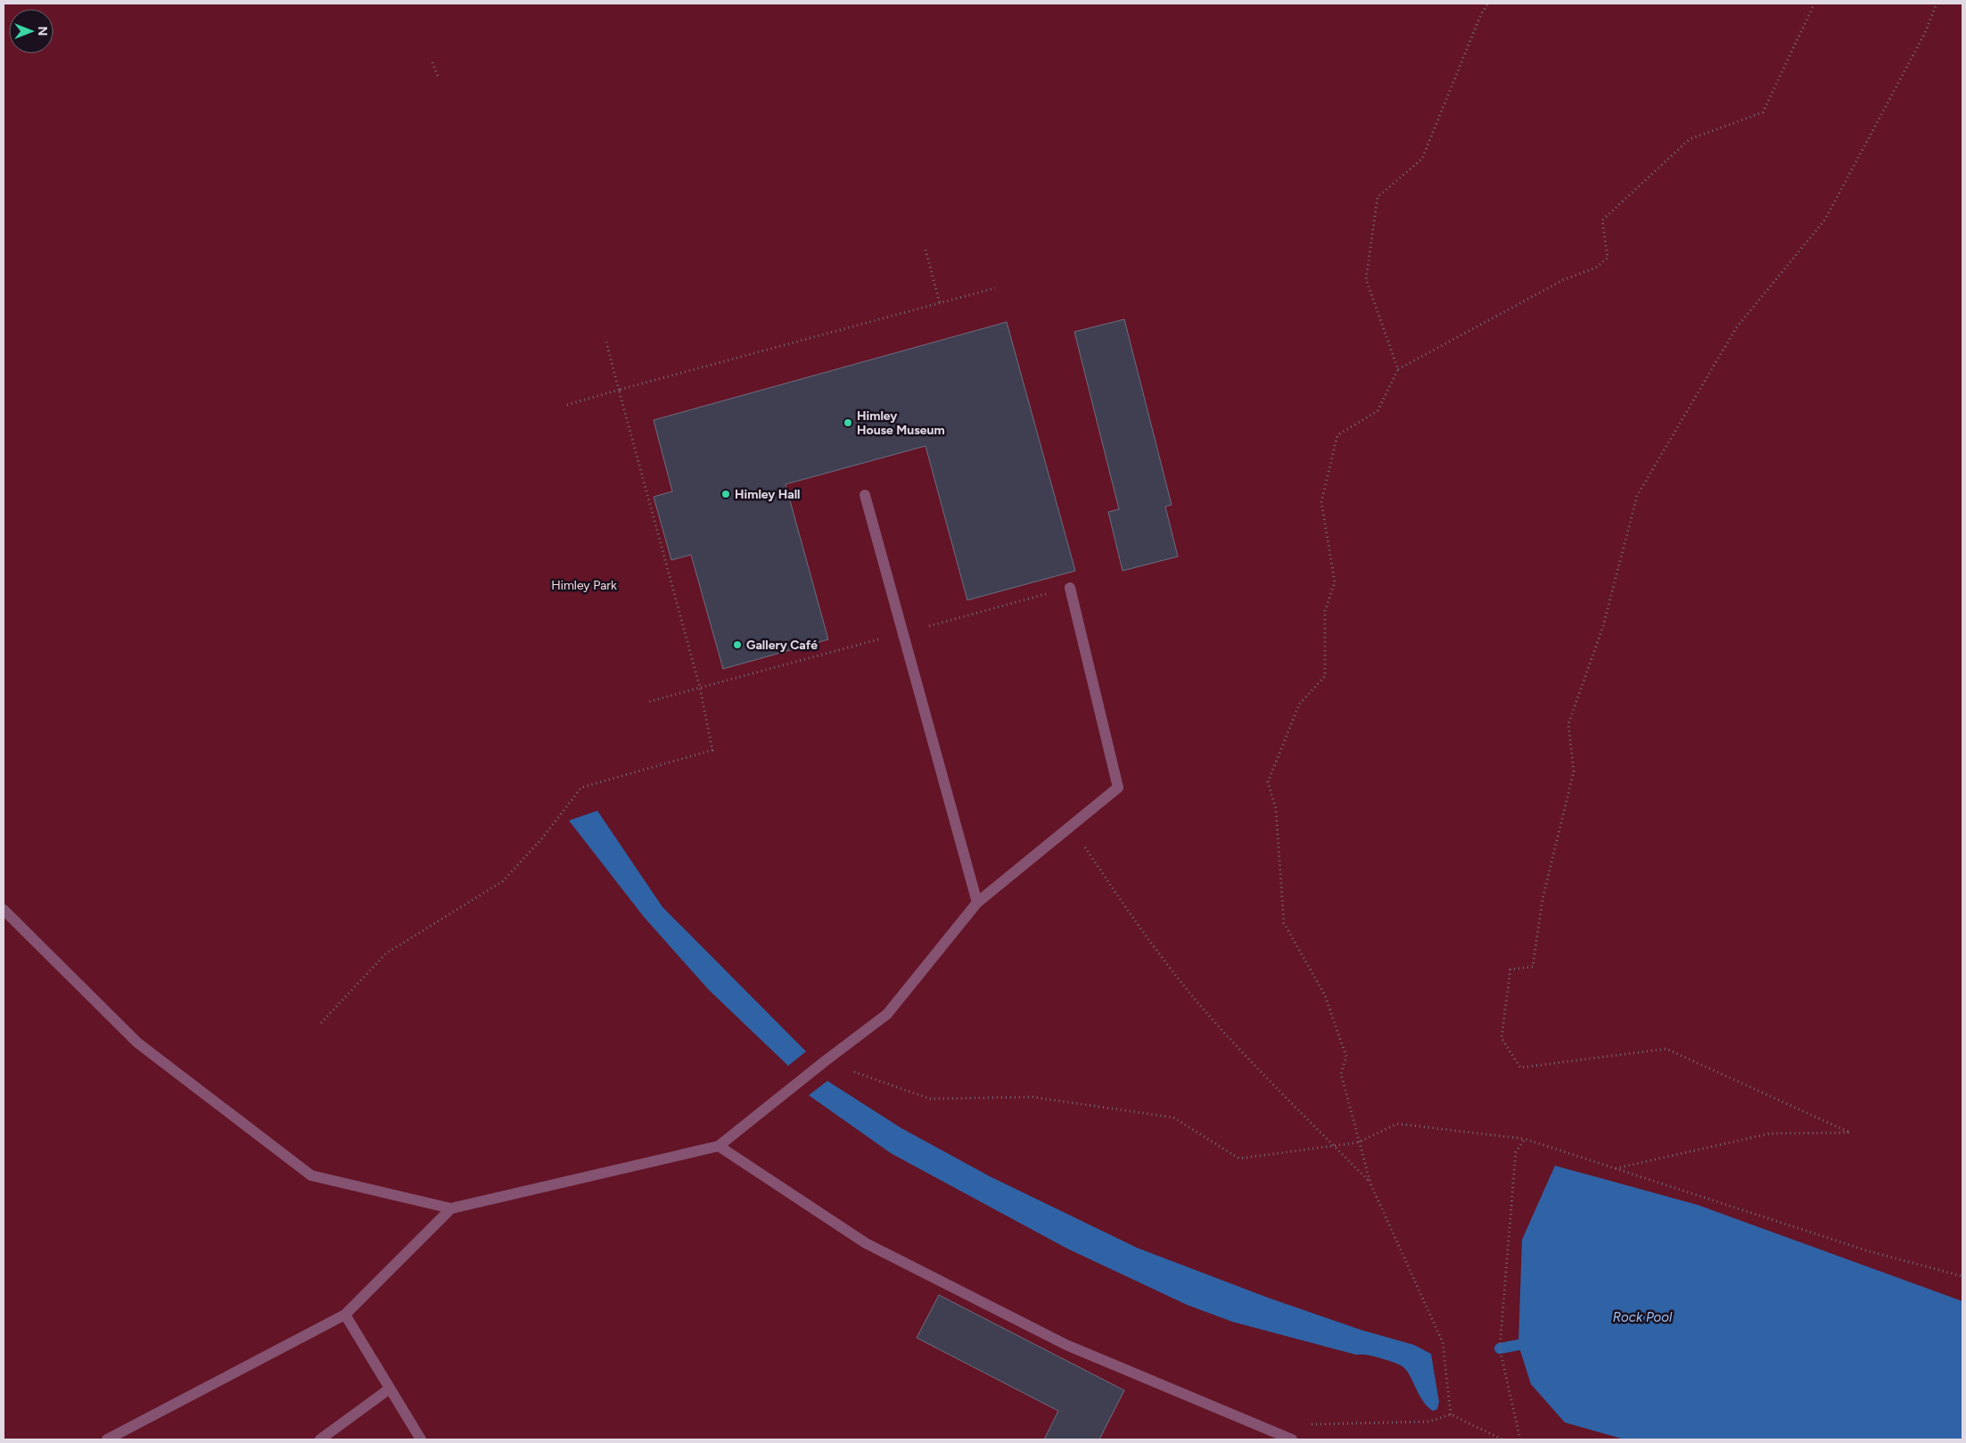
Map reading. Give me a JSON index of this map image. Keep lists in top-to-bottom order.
{
  "water": ["Rock Pool"],
  "parks": ["Himley Park"],
  "places": ["Himley House Museum", "Himley Hall", "Gallery Café"],
  "north": "right"
}
